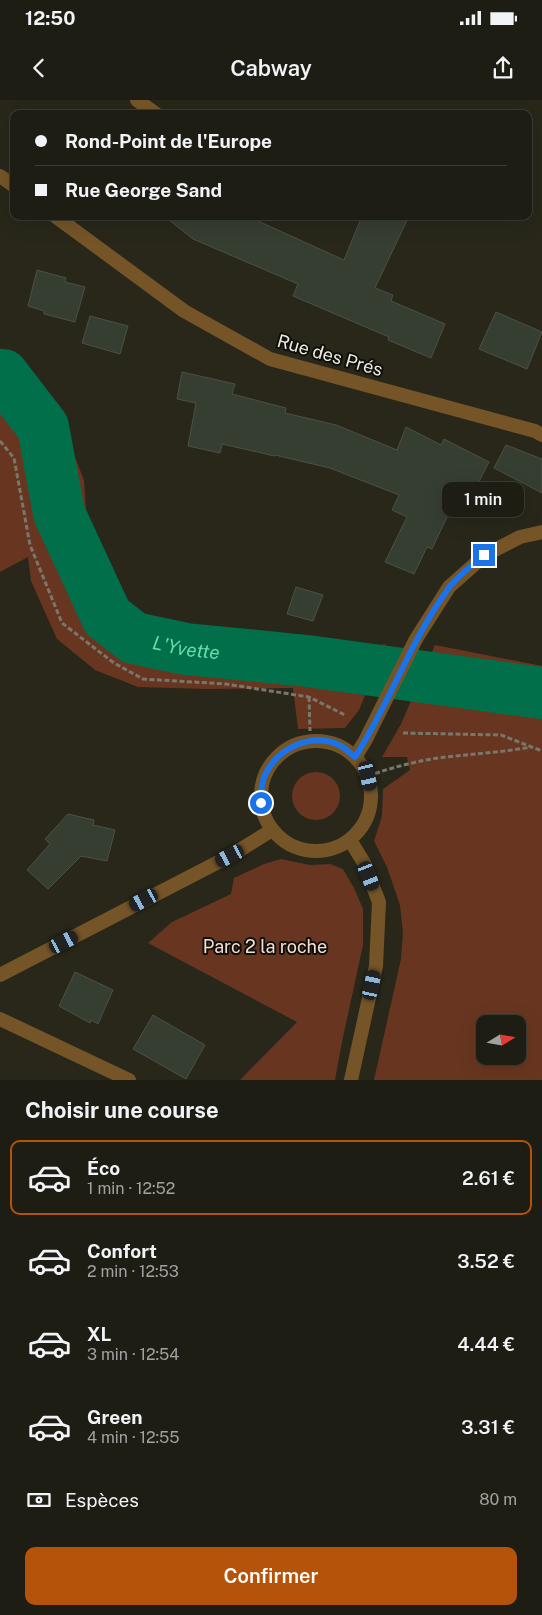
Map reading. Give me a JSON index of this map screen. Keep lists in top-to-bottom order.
{
  "streets": {
    "street": ["Rue des Prés"]
  },
  "water": ["L'Yvette"],
  "parks": ["Parc 2 la roche"],
  "north": "right",
  "page": {
    "status": "12:50",
    "header": "Cabway",
    "banner": ["Rond-Point de l'Europe", "Rue George Sand"],
    "bubble": "1 min",
    "heading": "Choisir une course",
    "list": [
      {
        "name": "Éco",
        "note": "1 min · 12:52",
        "value": "2.61 €"
      },
      {
        "name": "Confort",
        "note": "2 min · 12:53",
        "value": "3.52 €"
      },
      {
        "name": "XL",
        "note": "3 min · 12:54",
        "value": "4.44 €"
      },
      {
        "name": "Green",
        "note": "4 min · 12:55",
        "value": "3.31 €"
      }
    ],
    "pay": ["Espèces", "80 m"],
    "buttons": "Confirmer"
  }
}
